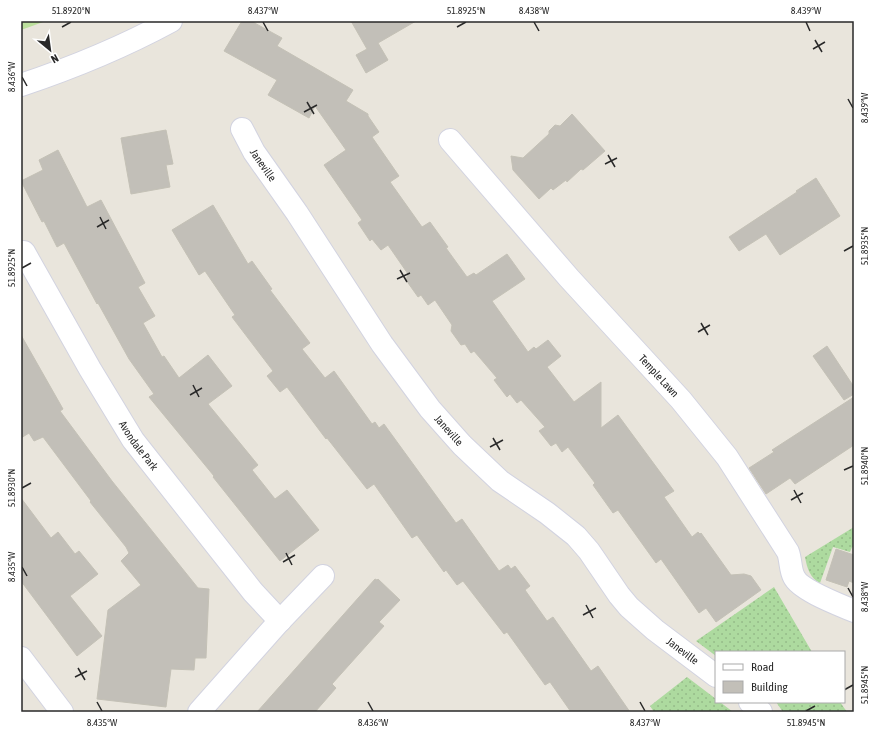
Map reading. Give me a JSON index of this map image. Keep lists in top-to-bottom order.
{
  "streets": {
    "street": ["Janeville", "Temple Lawn", "Avondale Park"]
  },
  "legend": ["Road", "Building"],
  "north": "bottom right",
  "coordinates": [
    "51.8920°N",
    "8.437°W",
    "51.8925°N",
    "8.438°W",
    "8.439°W",
    "8.436°W",
    "51.8935°N",
    "51.8940°N",
    "51.8930°N",
    "8.435°W",
    "51.8945°N"
  ]
}
